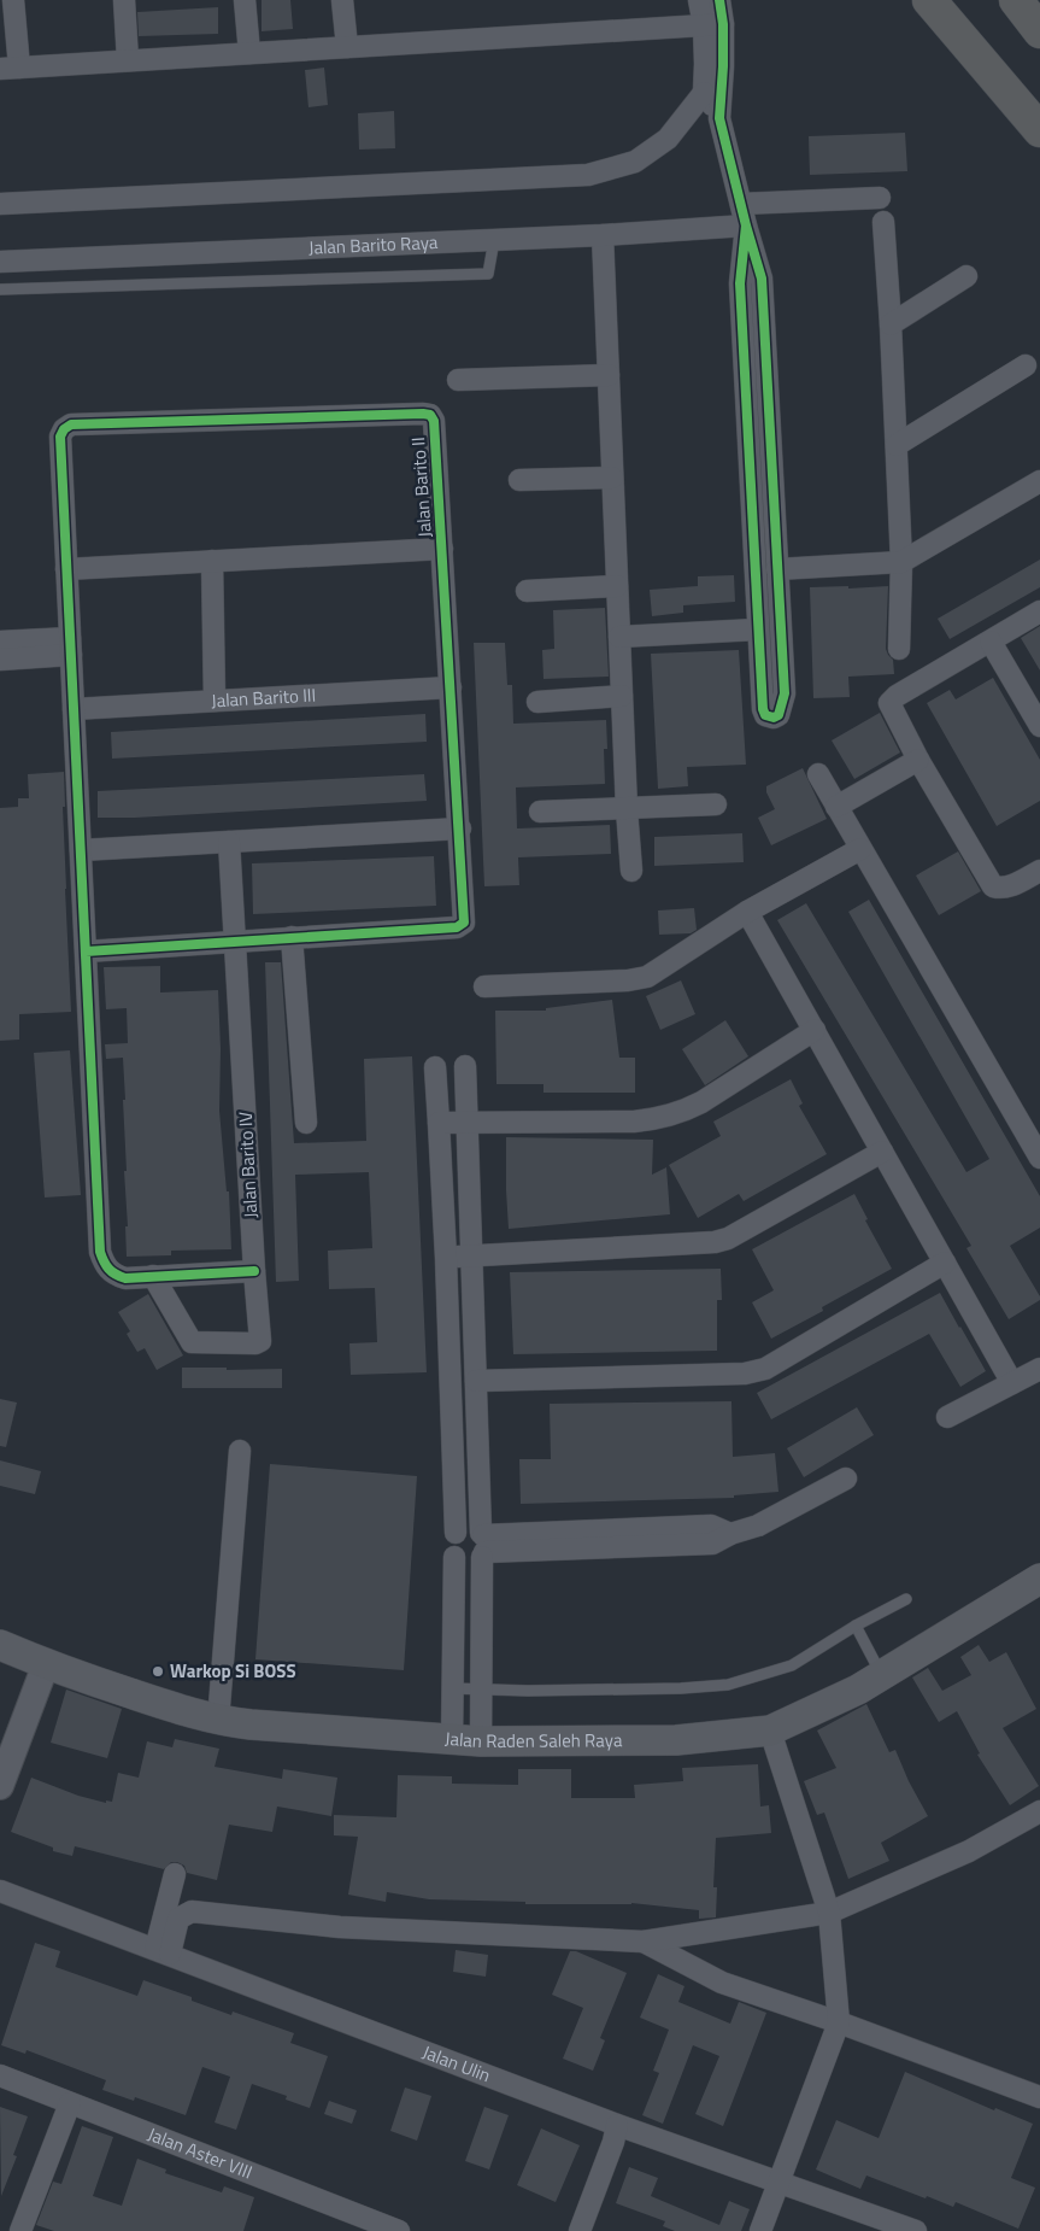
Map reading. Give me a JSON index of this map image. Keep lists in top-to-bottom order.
{
  "streets": {
    "main road": ["Jalan Raden Saleh Raya"],
    "street": [
      "Jalan Barito Raya",
      "Jalan Barito II",
      "Jalan Barito III",
      "Jalan Barito IV",
      "Jalan Ulin",
      "Jalan Aster VIII"
    ]
  },
  "crossings": [
    ["Jalan Barito II", "Jalan Barito III"]
  ],
  "places": ["Warkop Si BOSS"]
}
